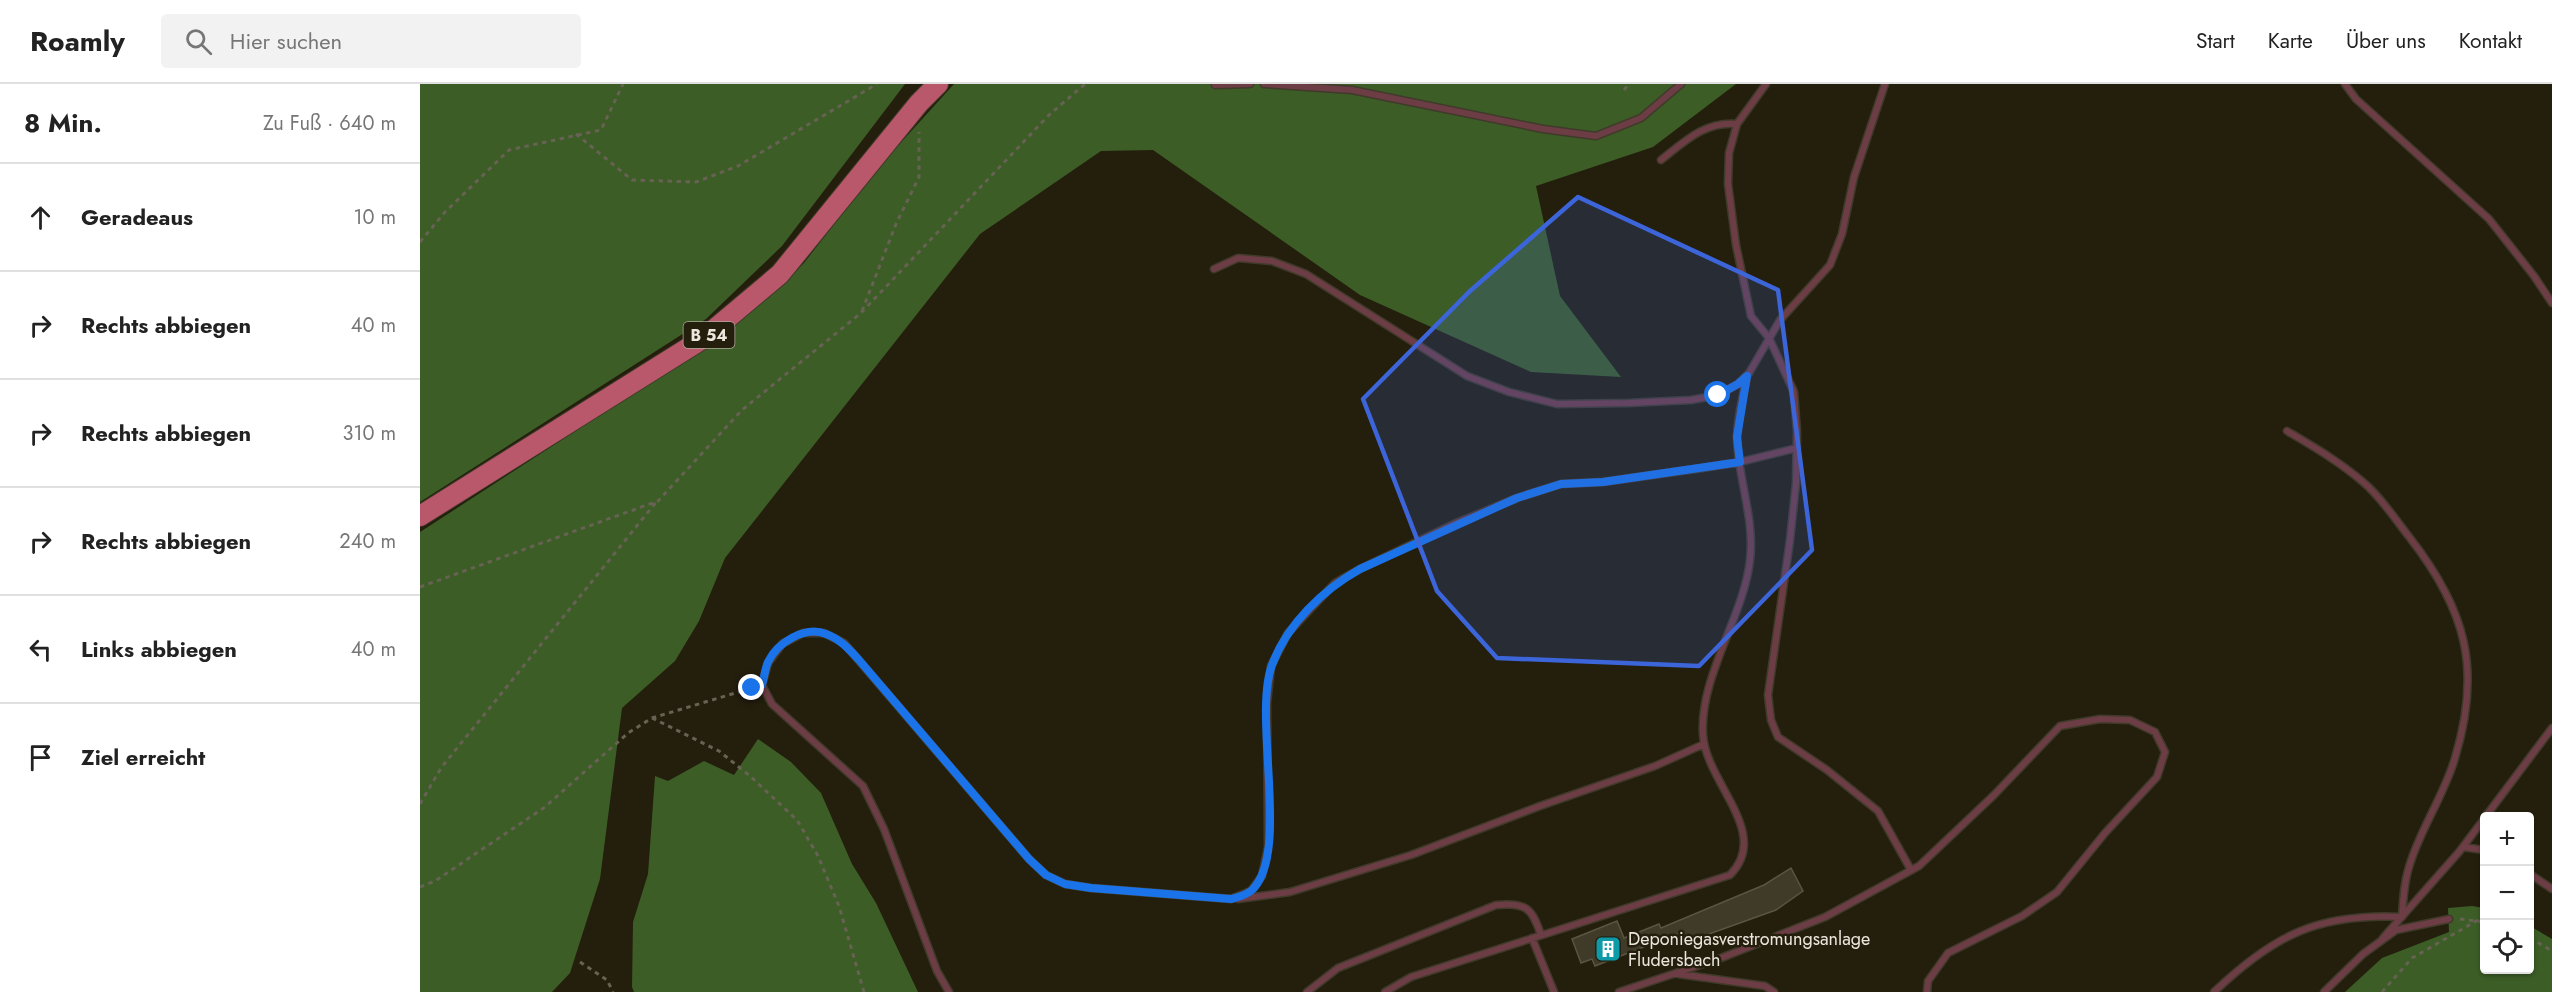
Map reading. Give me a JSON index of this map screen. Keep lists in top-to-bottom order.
{
  "streets": {
    "main road": ["B 54"]
  },
  "places": {
    "building": ["Deponiegasverstromungsanlage Fludersbach"]
  },
  "page": {
    "header": "Roamly",
    "search": "Hier suchen",
    "nav": [
      "Start",
      "Karte",
      "Über uns",
      "Kontakt"
    ],
    "heading": ["8 Min.", "Zu Fuß · 640 m"],
    "list": [
      ["Geradeaus", "10 m"],
      ["Rechts abbiegen", "40 m"],
      ["Rechts abbiegen", "310 m"],
      ["Rechts abbiegen", "240 m"],
      ["Links abbiegen", "40 m"],
      "Ziel erreicht"
    ],
    "map_buttons": ["+", "−"]
  }
}
